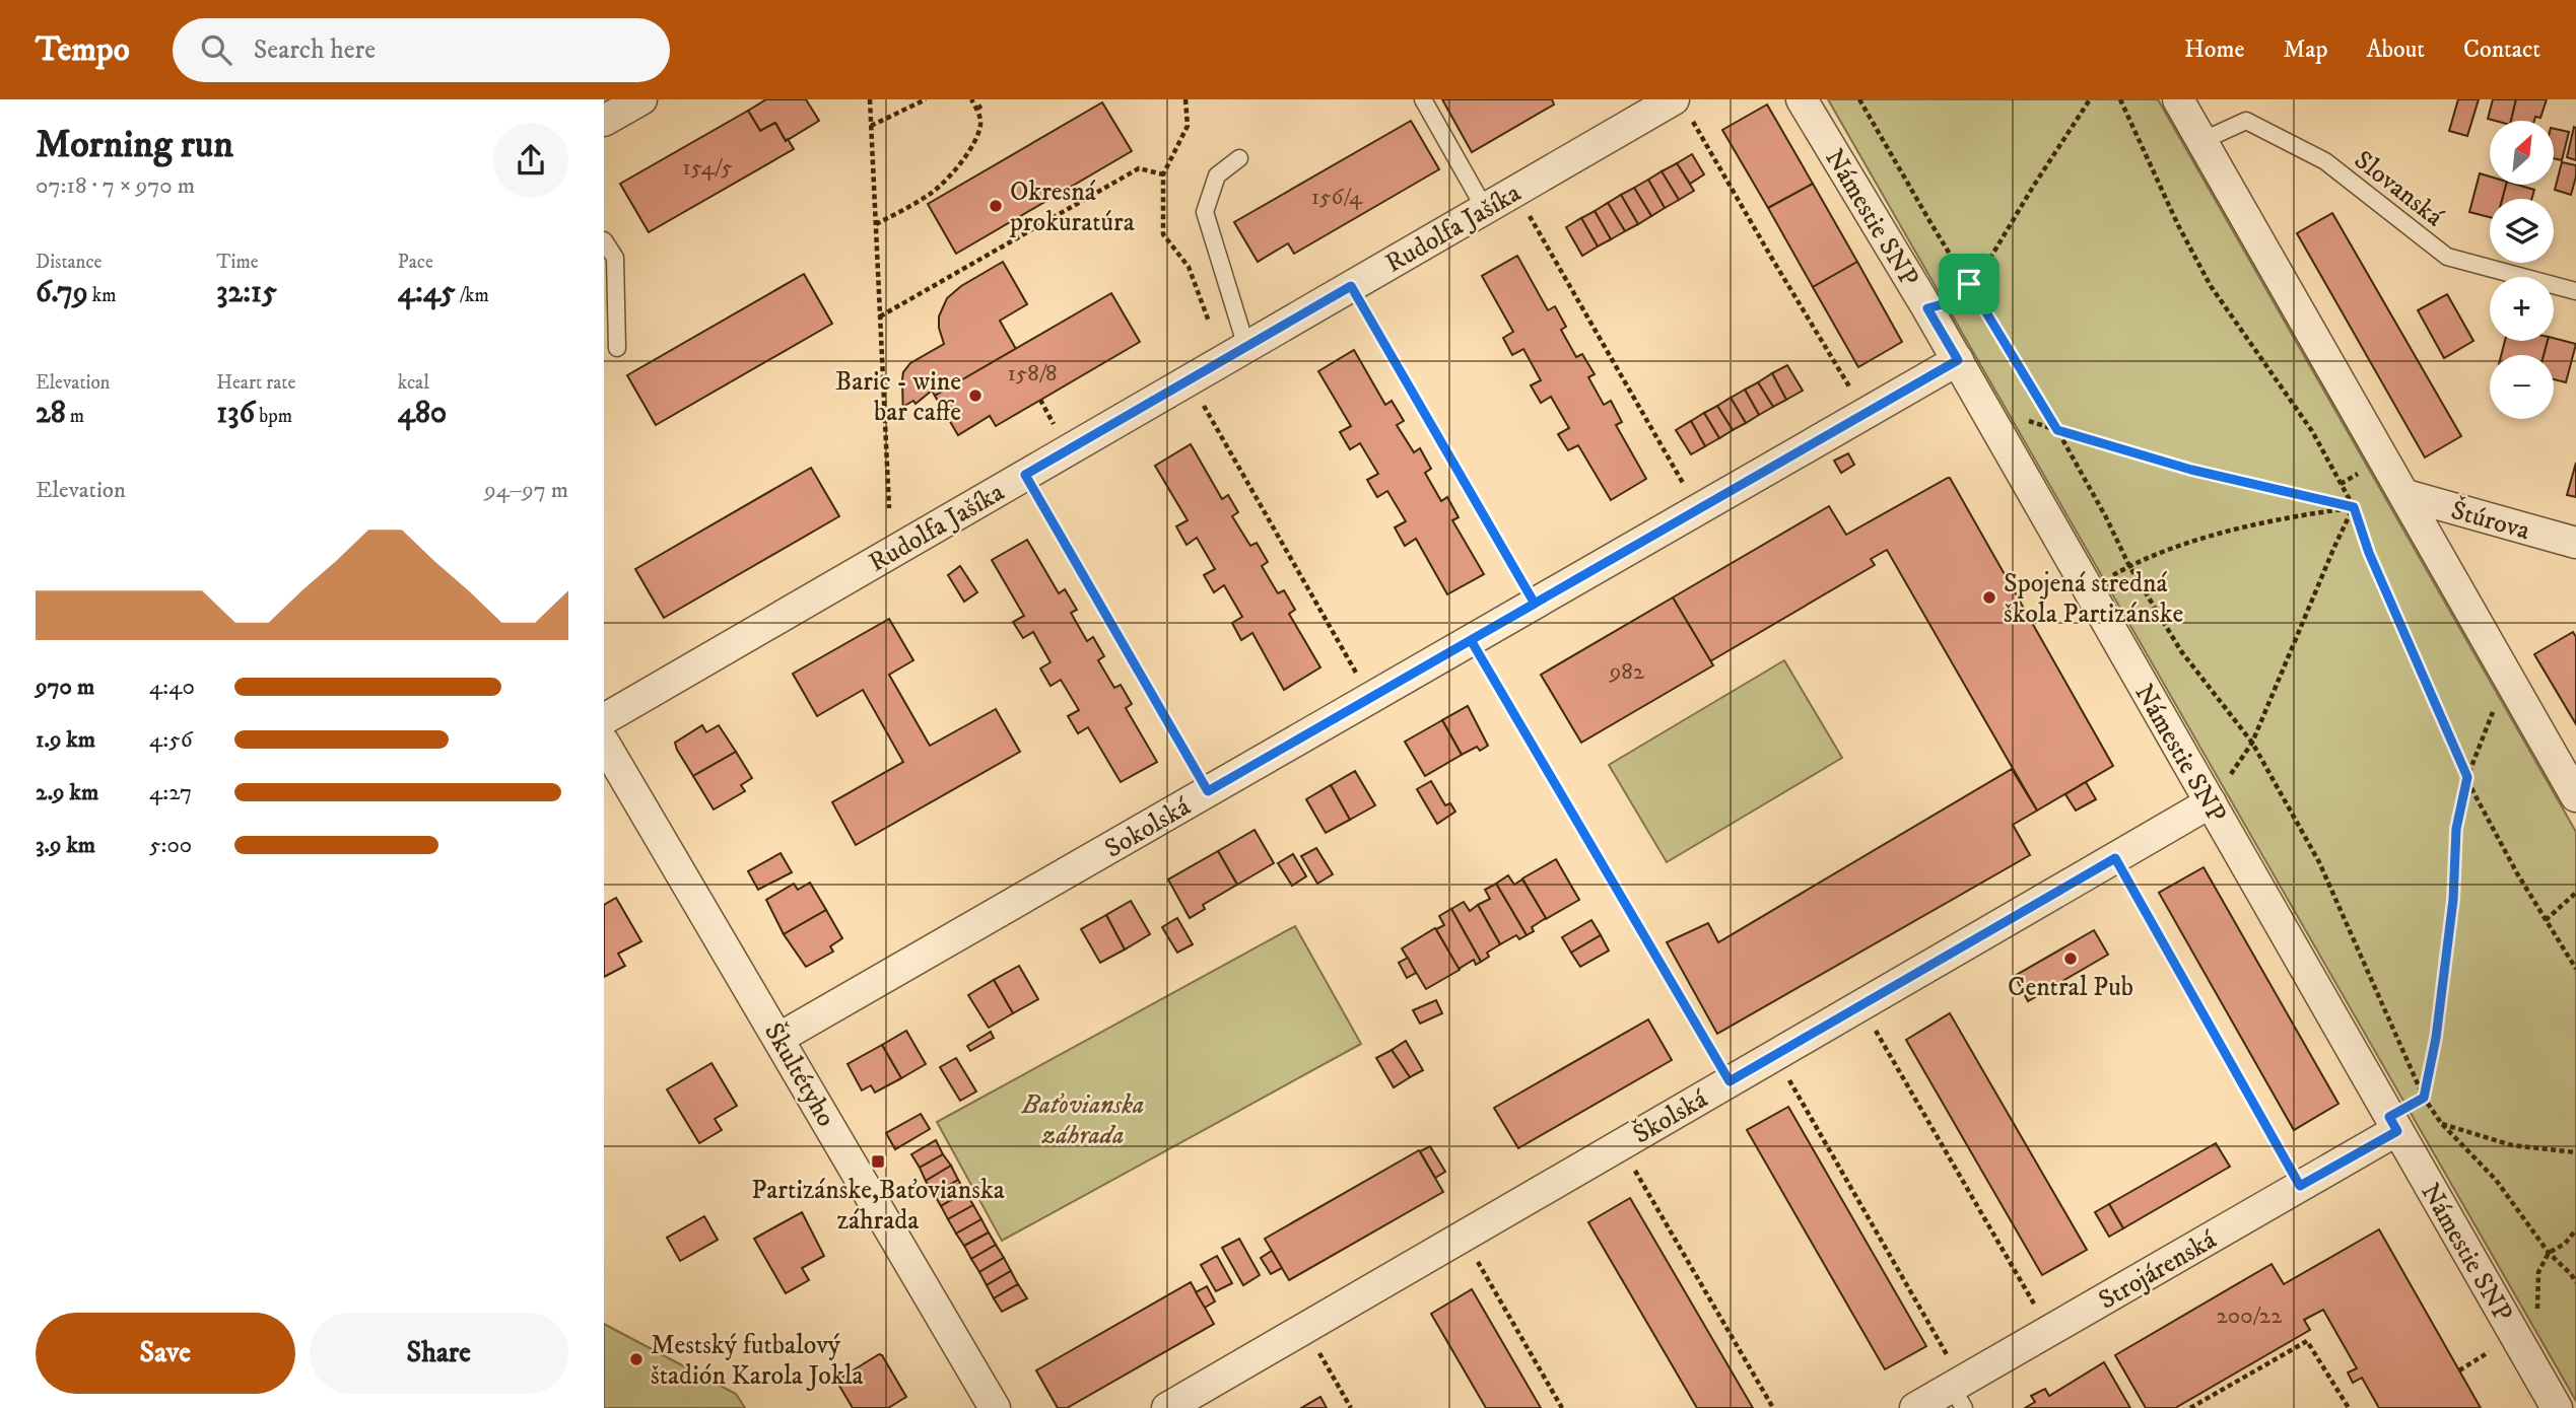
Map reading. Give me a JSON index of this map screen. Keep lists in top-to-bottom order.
{
  "streets": {
    "street": [
      "Námestie SNP",
      "Rudolfa Jašíka",
      "Štúrova",
      "Sokolská",
      "Škultétyho",
      "Školská",
      "Strojárenská"
    ],
    "lane": ["Slovanská"]
  },
  "crossings": [
    ["Námestie SNP", "Sokolská"],
    ["Námestie SNP", "Školská"],
    ["Námestie SNP", "Strojárenská"],
    ["Sokolská", "Škultétyho"]
  ],
  "parks": ["Baťovianska záhrada"],
  "places": {
    "other": [
      "Okresná prokuratúra",
      "Baric - wine bar caffe",
      "Spojená stredná škola Partizánske",
      "Central Pub",
      "Mestský futbalový štadión Karola Jokla"
    ],
    "transit": ["Partizánske,Baťovianska záhrada"]
  },
  "house_numbers": [
    "154/5",
    "156/4",
    "158/8",
    "982",
    "200/22"
  ],
  "north": "top right",
  "page": {
    "header": "Tempo",
    "search": "Search here",
    "nav": [
      "Home",
      "Map",
      "About",
      "Contact"
    ],
    "heading": ["Morning run", "07:18 · 7 × 970 m"],
    "map_buttons": ["+", "−"],
    "stats": [
      ["Distance", "6.79 km"],
      ["Time", "32:15"],
      ["Pace", "4:45 /km"],
      ["Elevation", "28 m"],
      ["Heart rate", "136 bpm"],
      ["kcal", "480"]
    ],
    "chart": ["Elevation", "94–97 m"],
    "list": [
      {
        "name": "970 m",
        "note": "4:40"
      },
      {
        "name": "1.9 km",
        "note": "4:56"
      },
      {
        "name": "2.9 km",
        "note": "4:27"
      },
      {
        "name": "3.9 km",
        "note": "5:00"
      }
    ],
    "buttons": ["Save", "Share"]
  }
}
